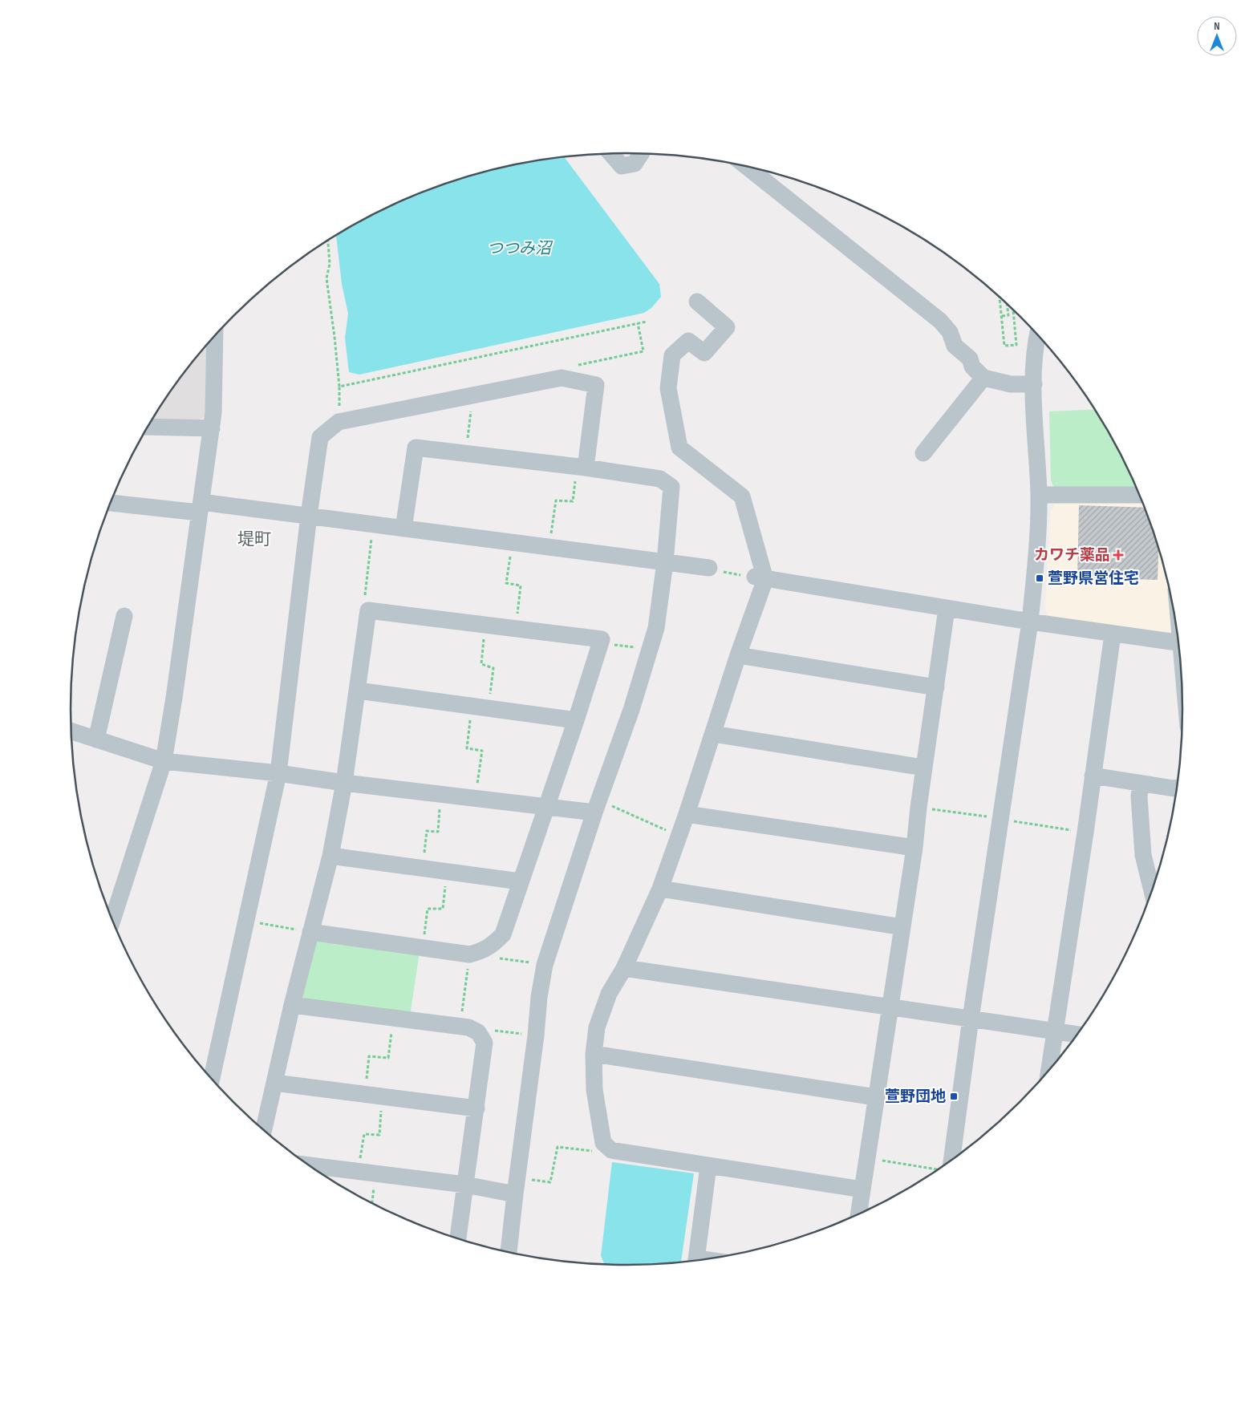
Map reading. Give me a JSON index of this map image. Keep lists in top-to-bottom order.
{
  "districts": ["堤町"],
  "water": ["つつみ沼"],
  "places": {
    "health": ["カワチ薬品"],
    "transit": ["萱野県営住宅", "萱野団地"]
  },
  "north": "top"
}
